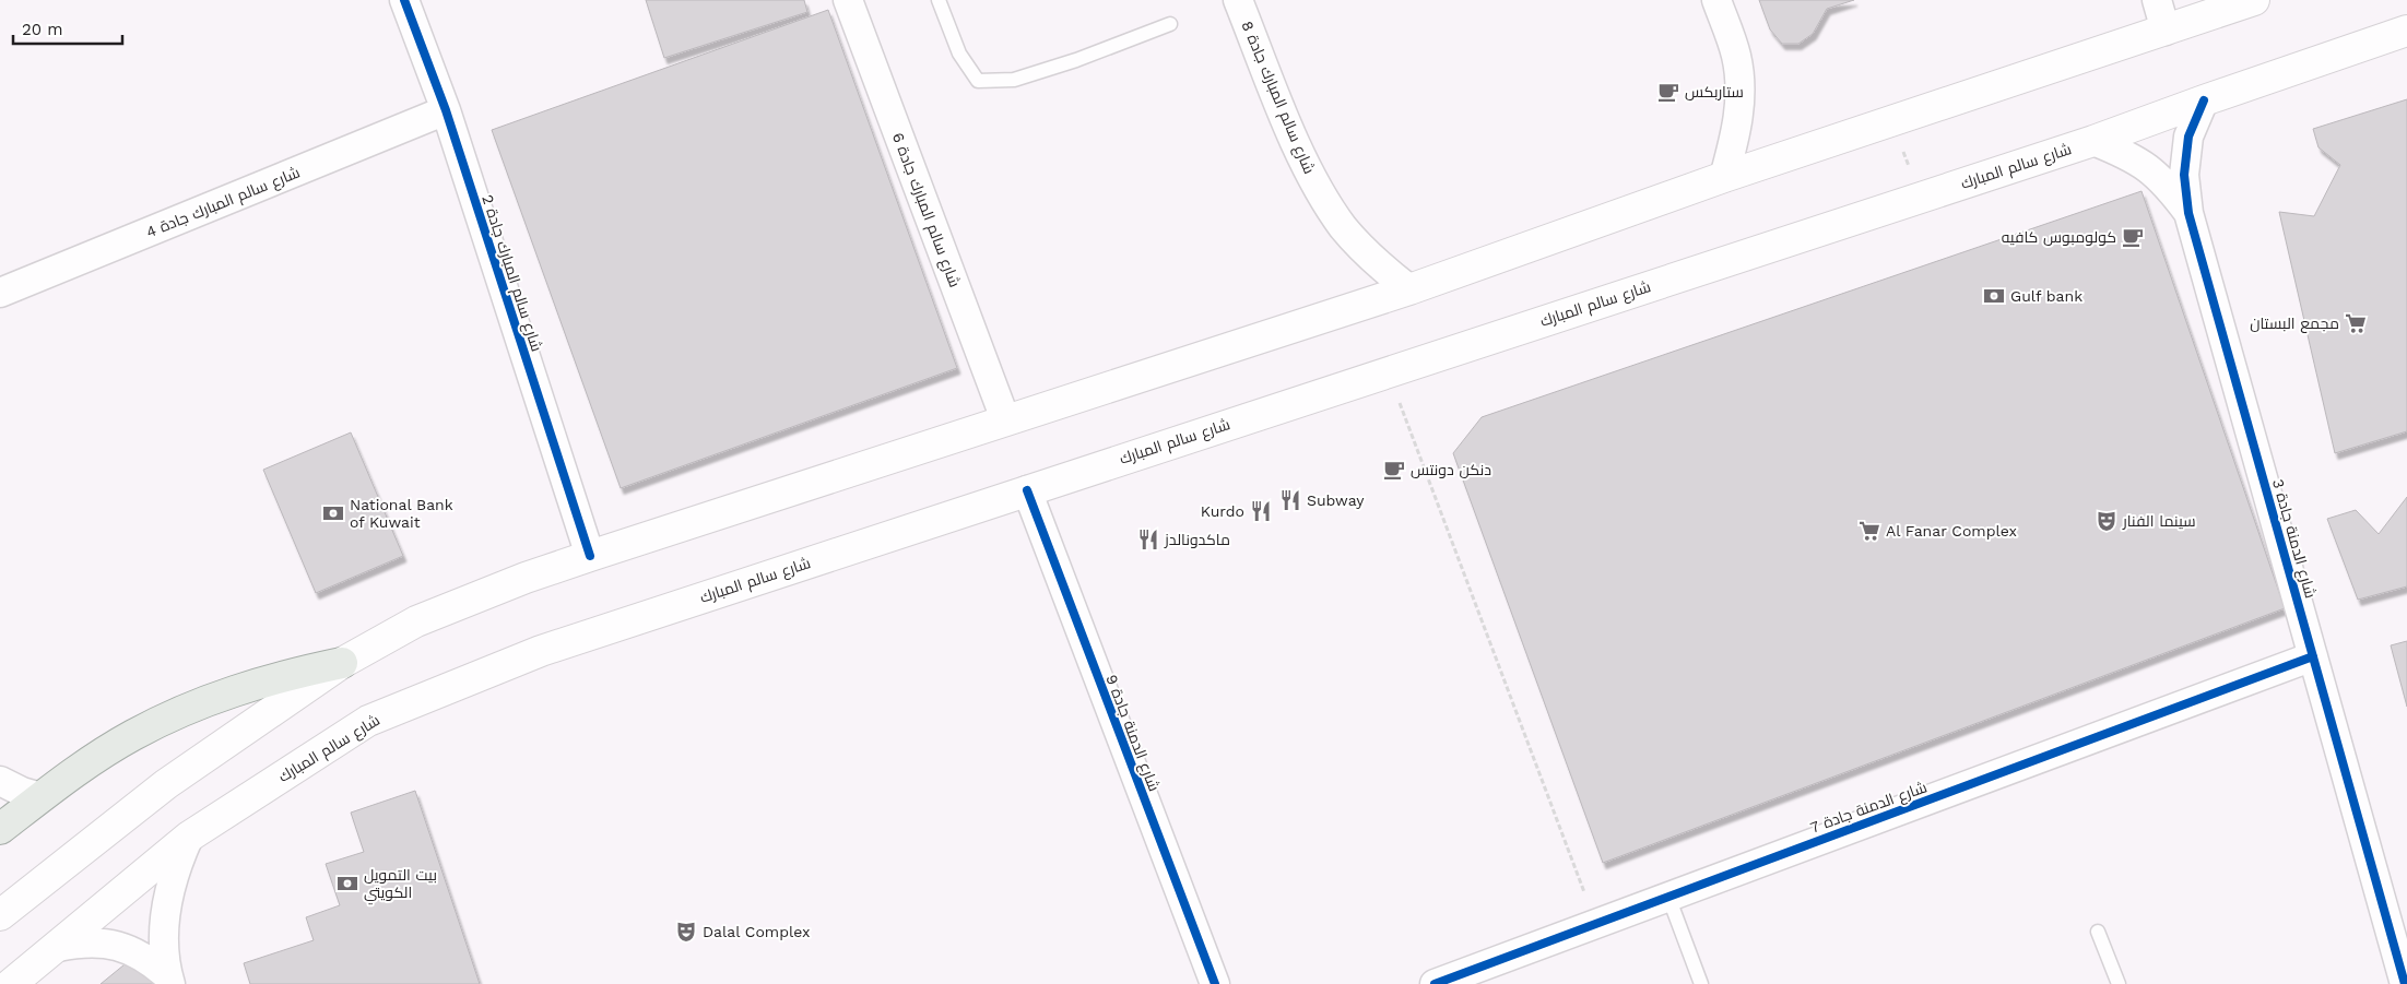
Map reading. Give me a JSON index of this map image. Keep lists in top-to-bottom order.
{
  "streets": {
    "main road": ["شارع سالم المبارك"],
    "street": [
      "شارع سالم المبارك جادة 8",
      "شارع سالم المبارك جادة 4",
      "شارع سالم المبارك جادة 6",
      "شارع سالم المبارك جادة 2",
      "شارع الدمنة جادة 3",
      "شارع الدمنة جادة 9",
      "شارع الدمنة جادة 7"
    ]
  },
  "crossings": [
    ["شارع سالم المبارك", "شارع الدمنة جادة 3"],
    ["شارع سالم المبارك", "شارع الدمنة جادة 9"],
    ["شارع سالم المبارك جادة 4", "شارع سالم المبارك جادة 2"],
    ["شارع الدمنة جادة 3", "شارع الدمنة جادة 7"]
  ],
  "places": {
    "cafe": ["ستاربكس", "كولومبوس كافيه", "دنكن دونتس"],
    "bank": ["Gulf bank", "National Bank of Kuwait", "بيت التمويل الكويتي"],
    "supermarket": ["مجمع البستان", "Al Fanar Complex"],
    "restaurant": ["Subway", "Kurdo", "ماكدونالدز"],
    "theatre": ["سينما الفنار", "Dalal Complex"]
  },
  "scale_bar": "20 m"
}
